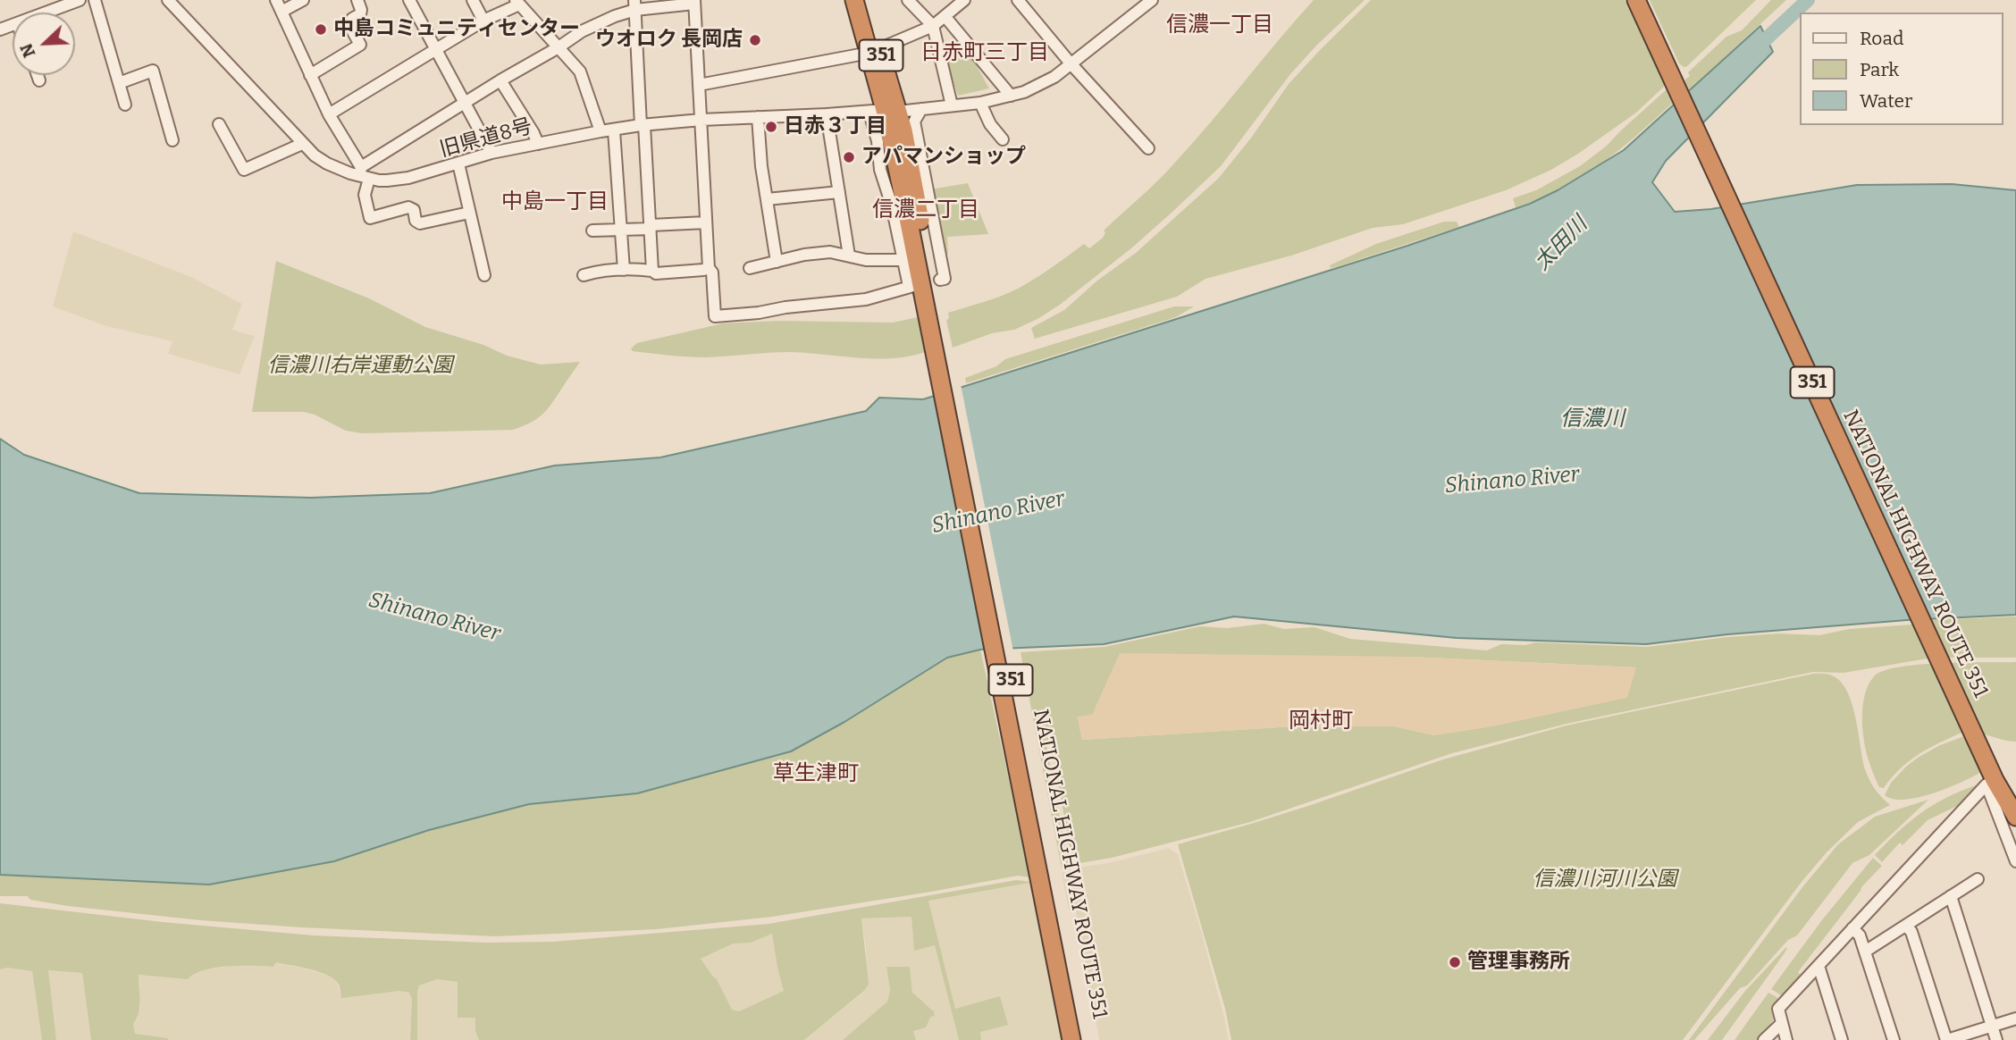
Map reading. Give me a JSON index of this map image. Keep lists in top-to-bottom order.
{
  "streets": {
    "highway": ["351", "NATIONAL HIGHWAY ROUTE 351"],
    "street": ["旧県道8号"]
  },
  "crossings": [
    ["旧県道8号", "NATIONAL HIGHWAY ROUTE 351"]
  ],
  "districts": [
    "信濃一丁目",
    "日赤町三丁目",
    "中島一丁目",
    "信濃二丁目",
    "岡村町",
    "草生津町"
  ],
  "water": ["太田川", "信濃川", "Shinano River"],
  "parks": ["信濃川右岸運動公園", "信濃川河川公園"],
  "places": [
    "中島コミュニティセンター",
    "ウオロク 長岡店",
    "日赤３丁目",
    "アパマンショップ",
    "管理事務所"
  ],
  "legend": ["Road", "Park", "Water"],
  "north": "bottom left"
}
